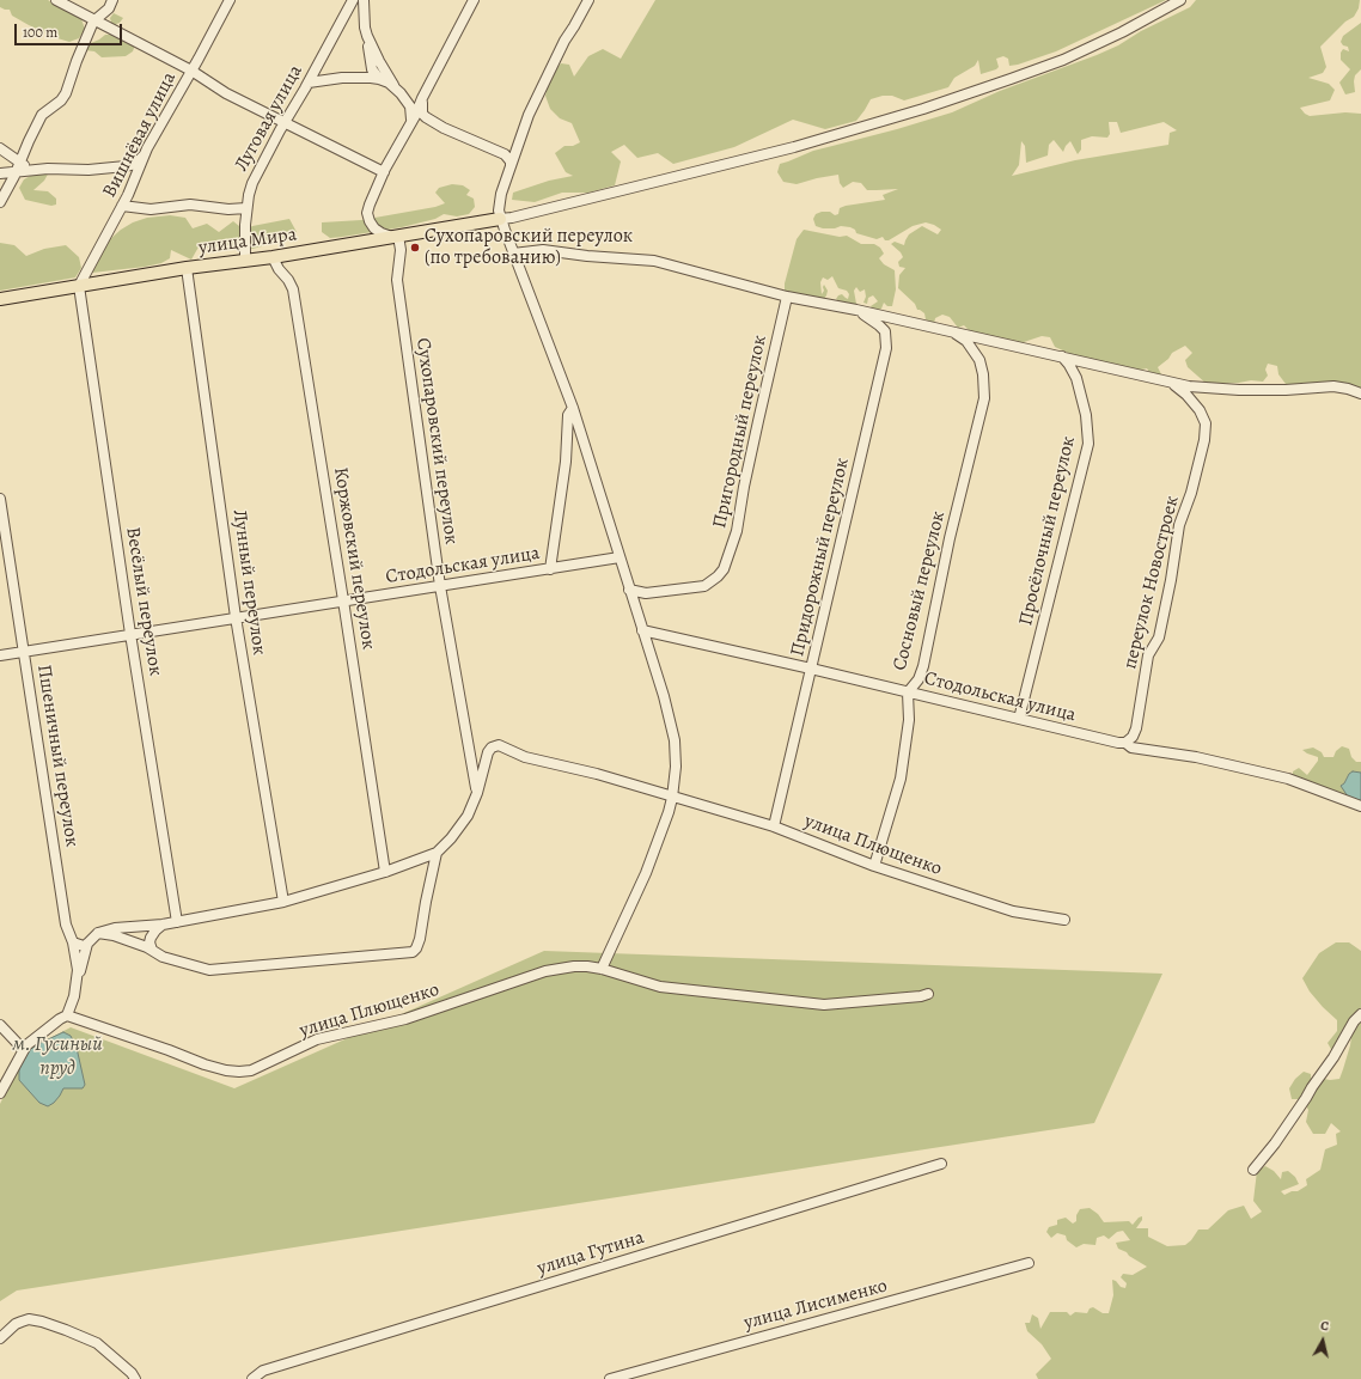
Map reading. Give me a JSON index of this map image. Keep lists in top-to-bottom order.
{
  "streets": {
    "main road": ["улица Мира"],
    "street": [
      "Луговая улица",
      "Вишнёвая улица",
      "Пригородный переулок",
      "Сухопаровский переулок",
      "Просёлочный переулок",
      "Придорожный переулок",
      "Коржовский переулок",
      "Стодольская улица",
      "Лунный переулок",
      "переулок Новостроек",
      "Сосновый переулок",
      "Весёлый переулок",
      "Пшеничный переулок",
      "улица Плющенко",
      "улица Гутина",
      "улица Лисименко"
    ]
  },
  "crossings": [
    ["Луговая улица", "улица Мира"],
    ["Вишнёвая улица", "улица Мира"],
    ["Вишнёвая улица", "Весёлый переулок"],
    ["улица Мира", "Сухопаровский переулок"],
    ["улица Мира", "Коржовский переулок"],
    ["улица Мира", "Лунный переулок"],
    ["улица Мира", "Весёлый переулок"],
    ["Сухопаровский переулок", "Стодольская улица"],
    ["Сухопаровский переулок", "улица Плющенко"],
    ["Просёлочный переулок", "Стодольская улица"],
    ["Придорожный переулок", "Стодольская улица"],
    ["Придорожный переулок", "улица Плющенко"],
    ["Коржовский переулок", "Стодольская улица"],
    ["Стодольская улица", "Лунный переулок"],
    ["Стодольская улица", "переулок Новостроек"],
    ["Стодольская улица", "Сосновый переулок"],
    ["Стодольская улица", "Весёлый переулок"],
    ["Стодольская улица", "Пшеничный переулок"],
    ["Сосновый переулок", "улица Плющенко"],
    ["Пшеничный переулок", "улица Плющенко"]
  ],
  "water": ["м. Гусиный пруд"],
  "places": ["Сухопаровский переулок (по требованию)"],
  "scale_bar": "100 m",
  "north": "top"
}
